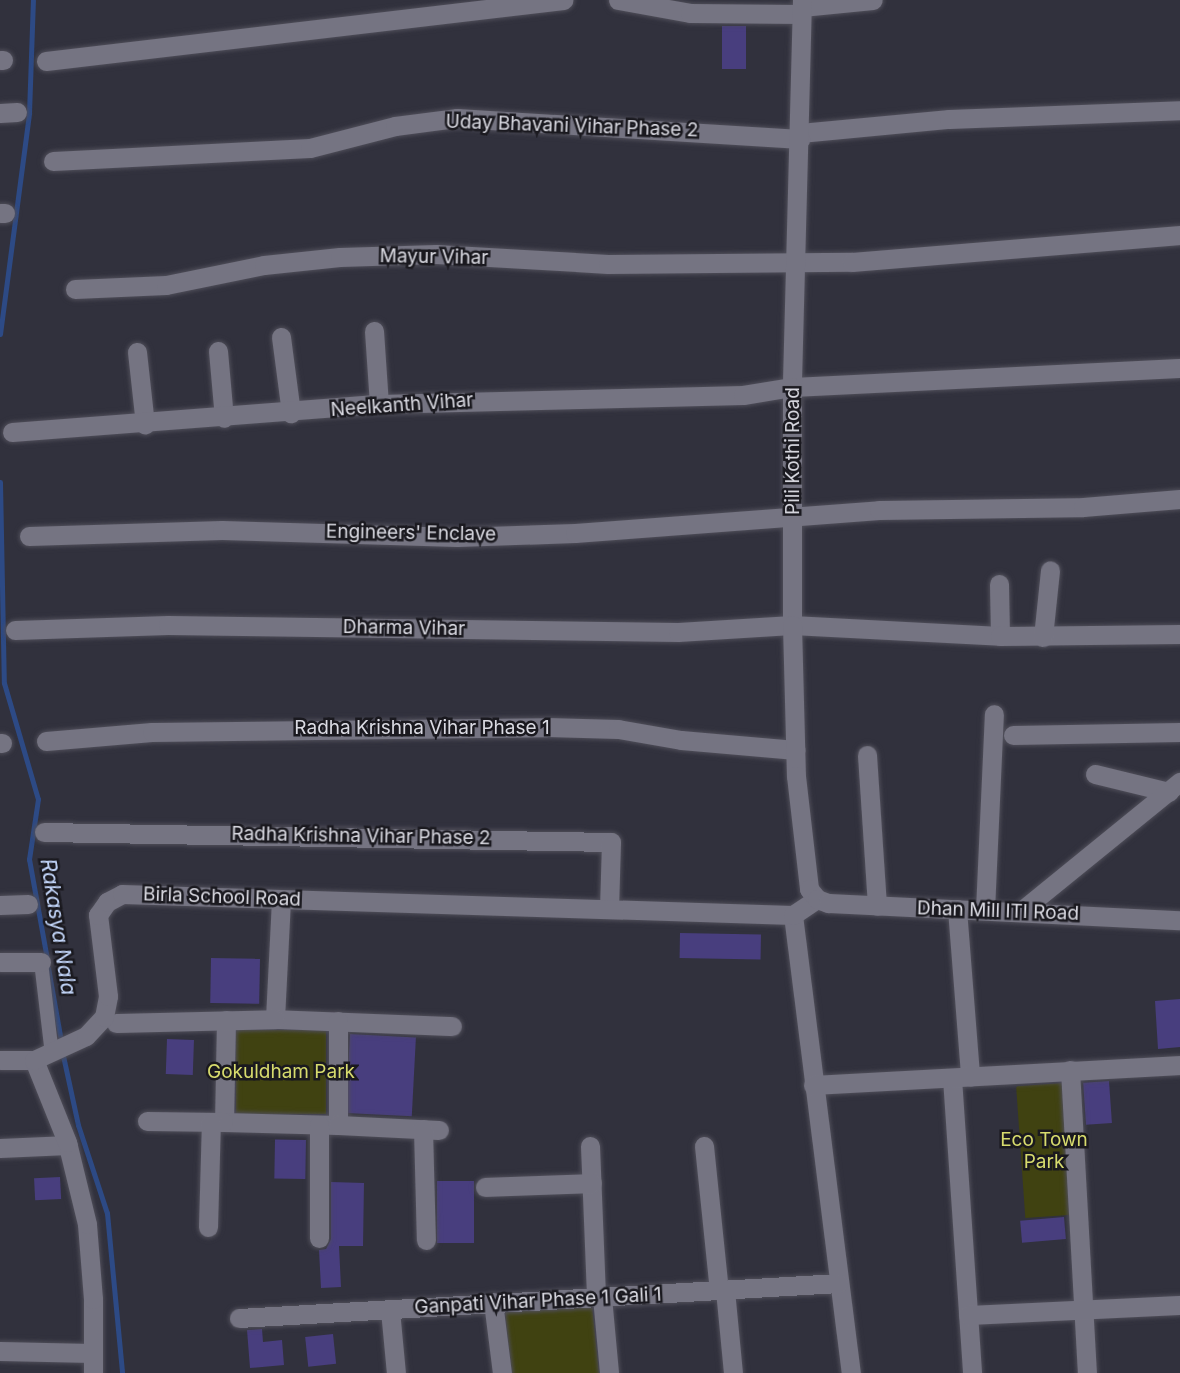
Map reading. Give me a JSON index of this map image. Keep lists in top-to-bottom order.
{
  "streets": {
    "street": [
      "Uday Bhavani Vihar Phase 2",
      "Mayur Vihar",
      "Neelkanth Vihar",
      "Pili Kothi Road",
      "Engineers' Enclave",
      "Dharma Vihar",
      "Radha Krishna Vihar Phase 1",
      "Radha Krishna Vihar Phase 2",
      "Birla School Road",
      "Dhan Mill ITI Road",
      "Ganpati Vihar Phase 1 Gali 1"
    ]
  },
  "crossings": [
    ["Uday Bhavani Vihar Phase 2", "Pili Kothi Road"],
    ["Mayur Vihar", "Pili Kothi Road"],
    ["Neelkanth Vihar", "Pili Kothi Road"],
    ["Pili Kothi Road", "Engineers' Enclave"],
    ["Pili Kothi Road", "Dharma Vihar"],
    ["Pili Kothi Road", "Radha Krishna Vihar Phase 1"],
    ["Pili Kothi Road", "Dhan Mill ITI Road"],
    ["Radha Krishna Vihar Phase 2", "Birla School Road"]
  ],
  "water": ["Rakasya Nala"],
  "parks": ["Gokuldham Park", "Eco Town Park"]
}
